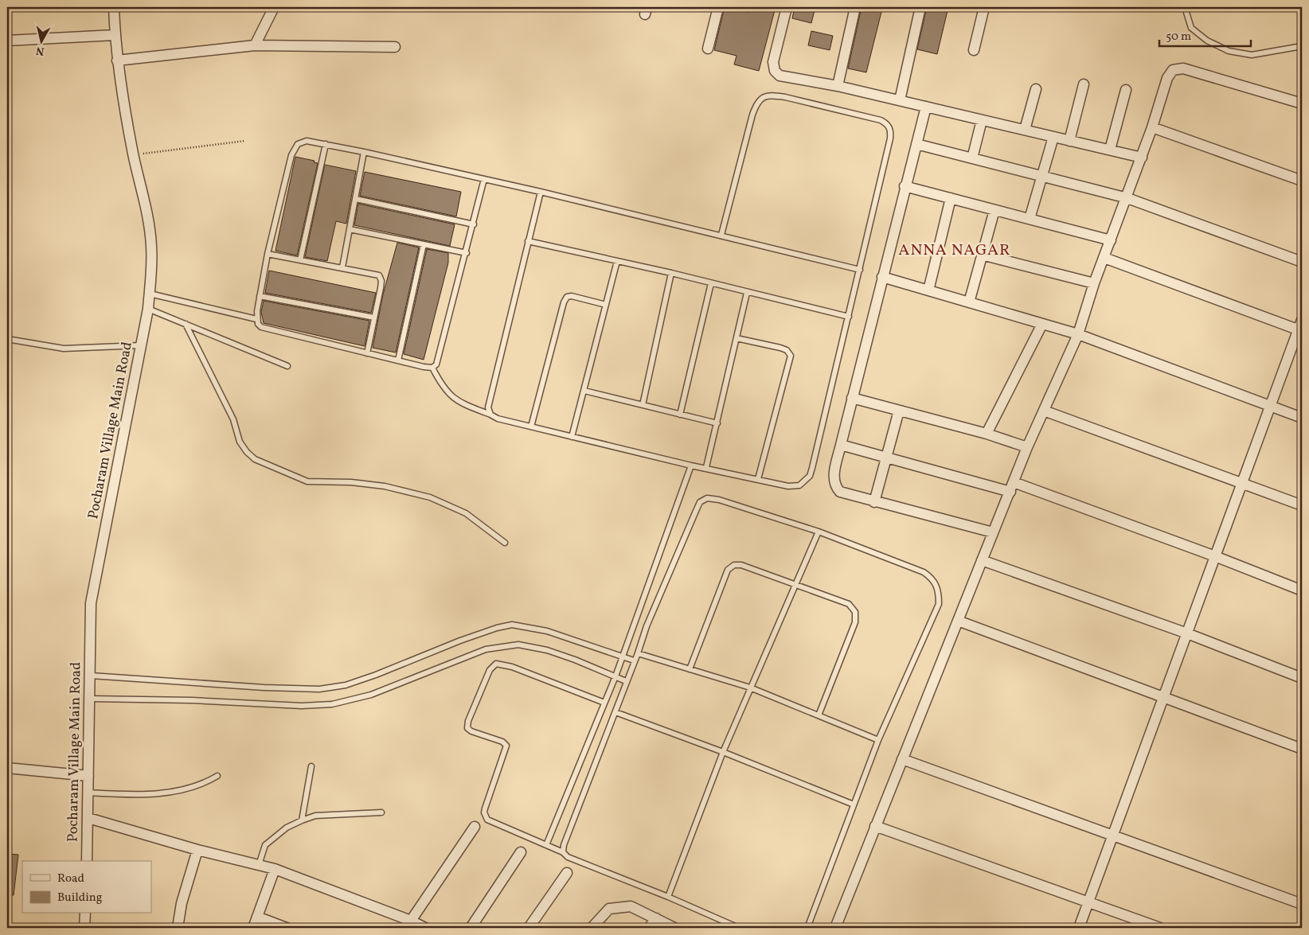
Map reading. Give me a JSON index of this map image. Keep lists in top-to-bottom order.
{
  "streets": {
    "street": ["Pocharam Village Main Road"]
  },
  "districts": ["ANNA NAGAR"],
  "legend": ["Road", "Building"],
  "scale_bar": "50 m",
  "north": "bottom"
}
